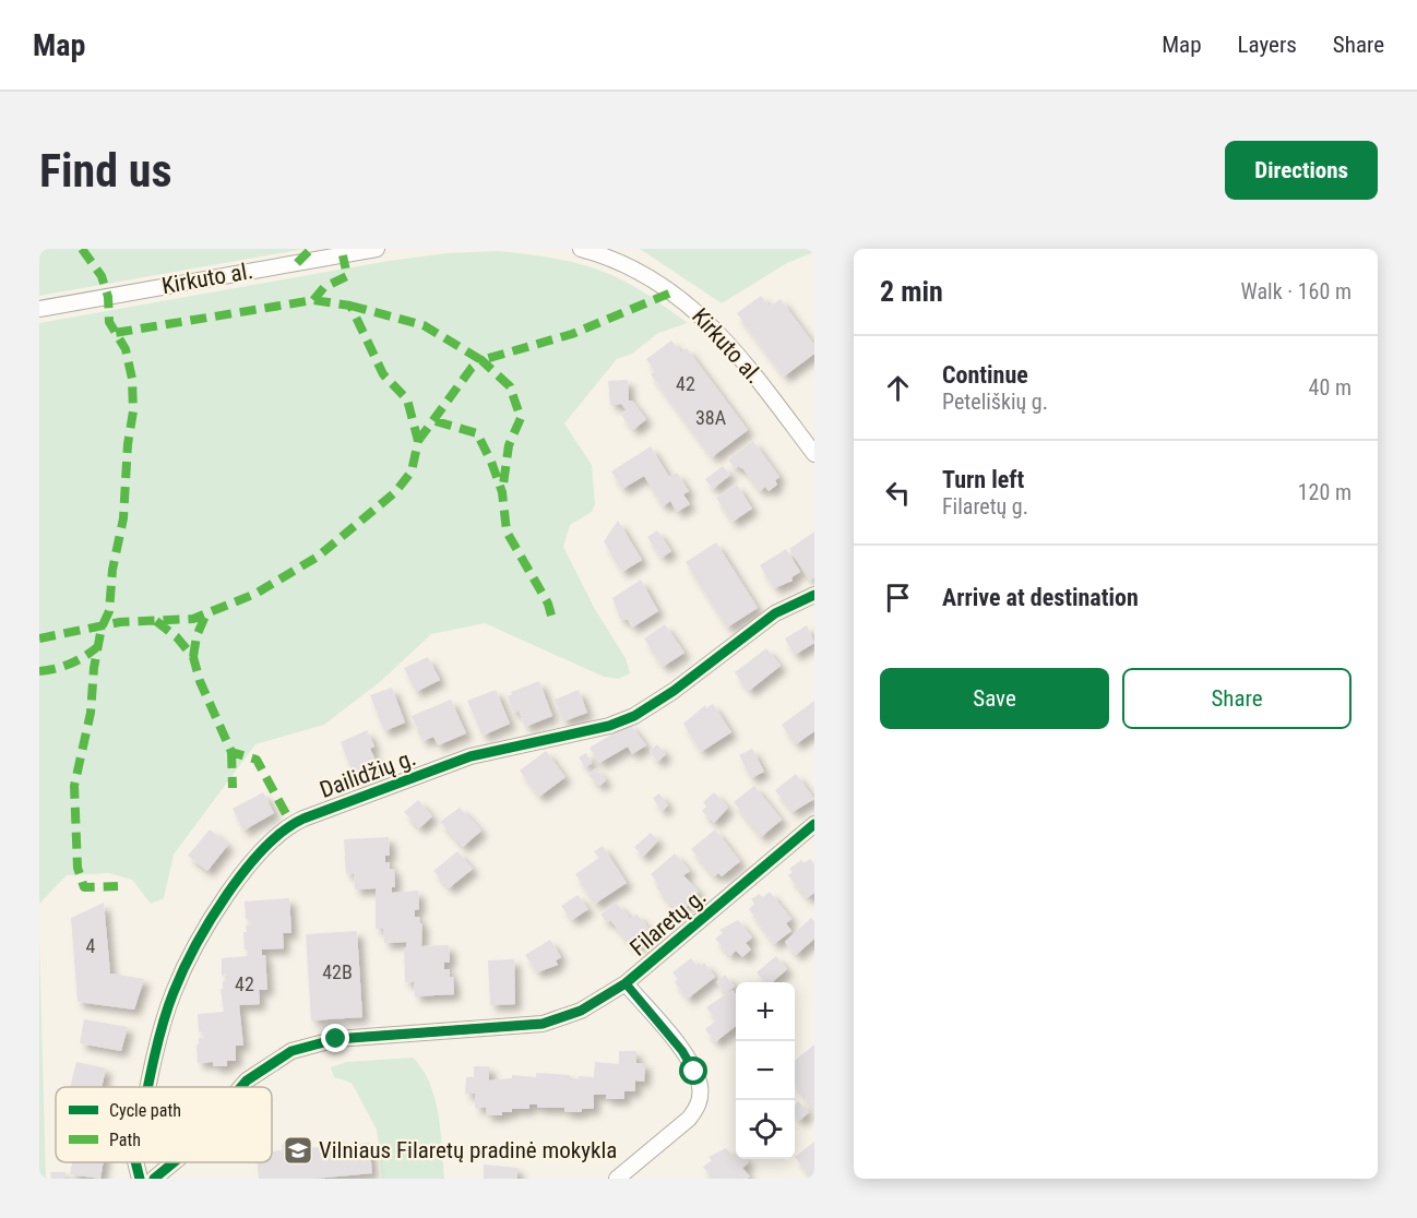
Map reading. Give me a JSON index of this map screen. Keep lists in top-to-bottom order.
{
  "streets": {
    "street": ["Kirkuto al.", "Dailidžių g.", "Filaretų g."]
  },
  "places": {
    "school or university": ["Vilniaus Filaretų pradinė mokykla"]
  },
  "house_numbers": [
    "42",
    "38A",
    "4",
    "42B",
    "42"
  ],
  "legend": ["Cycle path", "Path"],
  "page": {
    "header": "Map",
    "nav": ["Map", "Layers", "Share"],
    "buttons": [
      "Directions",
      ["Save", "Share"]
    ],
    "title": "Find us",
    "heading": ["2 min", "Walk · 160 m"],
    "list": [
      ["Continue", "Peteliškių g.", "40 m"],
      ["Turn left", "Filaretų g.", "120 m"],
      "Arrive at destination"
    ],
    "map_buttons": ["+", "−"]
  }
}
